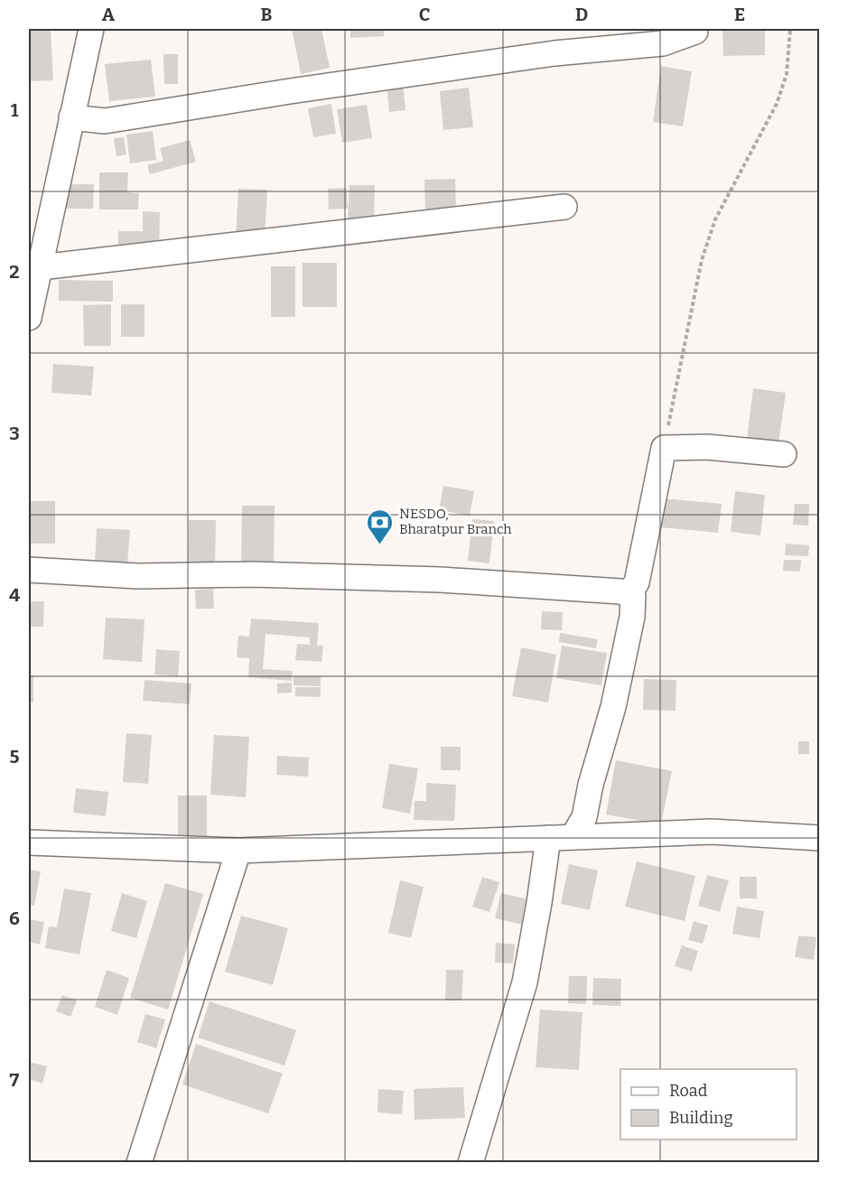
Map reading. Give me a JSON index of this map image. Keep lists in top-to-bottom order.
{
  "places": {
    "bank": ["NESDO, Bharatpur Branch"]
  },
  "legend": ["Road", "Building"],
  "grid": {
    "columns": [
      "A",
      "B",
      "C",
      "D",
      "E"
    ],
    "rows": [
      "1",
      "2",
      "3",
      "4",
      "5",
      "6",
      "7"
    ]
  }
}
